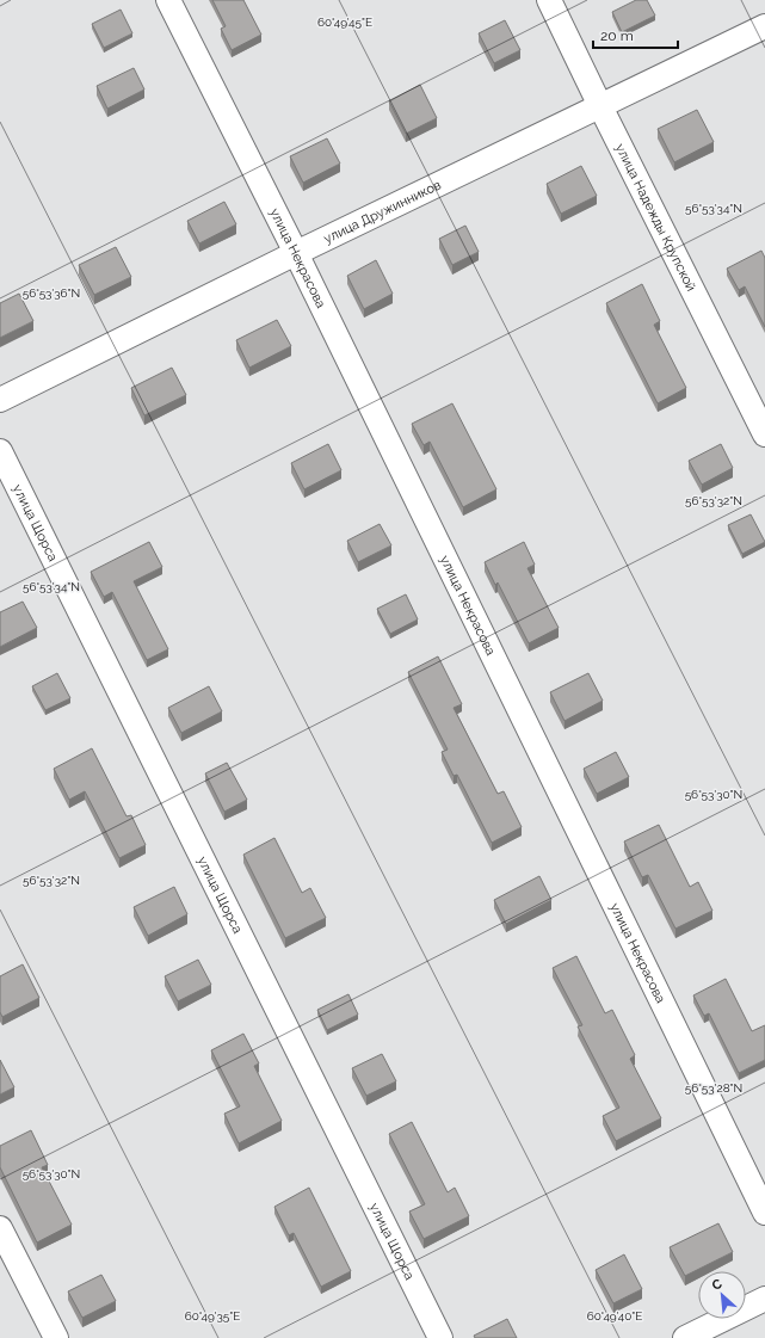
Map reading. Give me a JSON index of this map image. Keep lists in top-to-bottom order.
{
  "streets": {
    "street": [
      "улица Дружинников",
      "улица Надежды Крупской",
      "улица Некрасова",
      "улица Щорса"
    ]
  },
  "crossings": [
    ["улица Дружинников", "улица Надежды Крупской"],
    ["улица Дружинников", "улица Некрасова"]
  ],
  "scale_bar": "20 m",
  "north": "top left",
  "coordinates": [
    "60°49'45\"E",
    "56°53'34\"N",
    "56°53'36\"N",
    "56°53'32\"N",
    "56°53'30\"N",
    "56°53'28\"N",
    "60°49'35\"E",
    "60°49'40\"E"
  ]
}
